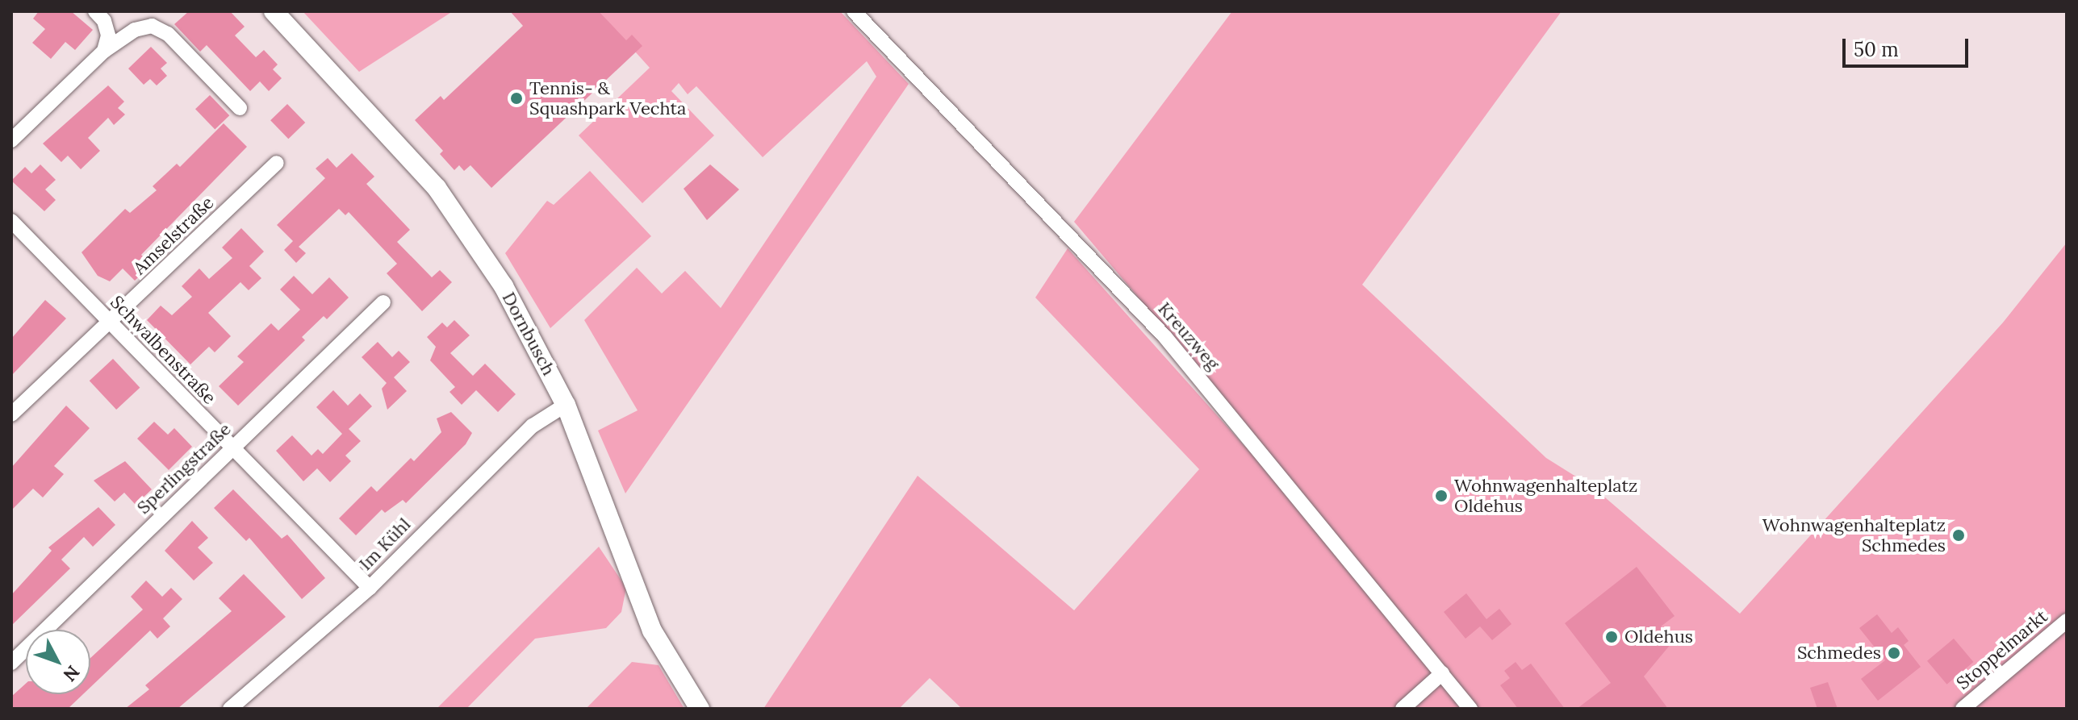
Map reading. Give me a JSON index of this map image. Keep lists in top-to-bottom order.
{
  "streets": {
    "street": [
      "Amselstraße",
      "Dornbusch",
      "Kreuzweg",
      "Schwalbenstraße",
      "Sperlingstraße",
      "Im Kühl",
      "Stoppelmarkt"
    ]
  },
  "crossings": [
    ["Amselstraße", "Schwalbenstraße"],
    ["Dornbusch", "Im Kühl"],
    ["Schwalbenstraße", "Sperlingstraße"],
    ["Schwalbenstraße", "Im Kühl"]
  ],
  "places": [
    "Tennis- & Squashpark Vechta",
    "Wohnwagenhalteplatz Oldehus",
    "Wohnwagenhalteplatz Schmedes",
    "Oldehus",
    "Schmedes"
  ],
  "scale_bar": "50 m",
  "north": "bottom right"
}
